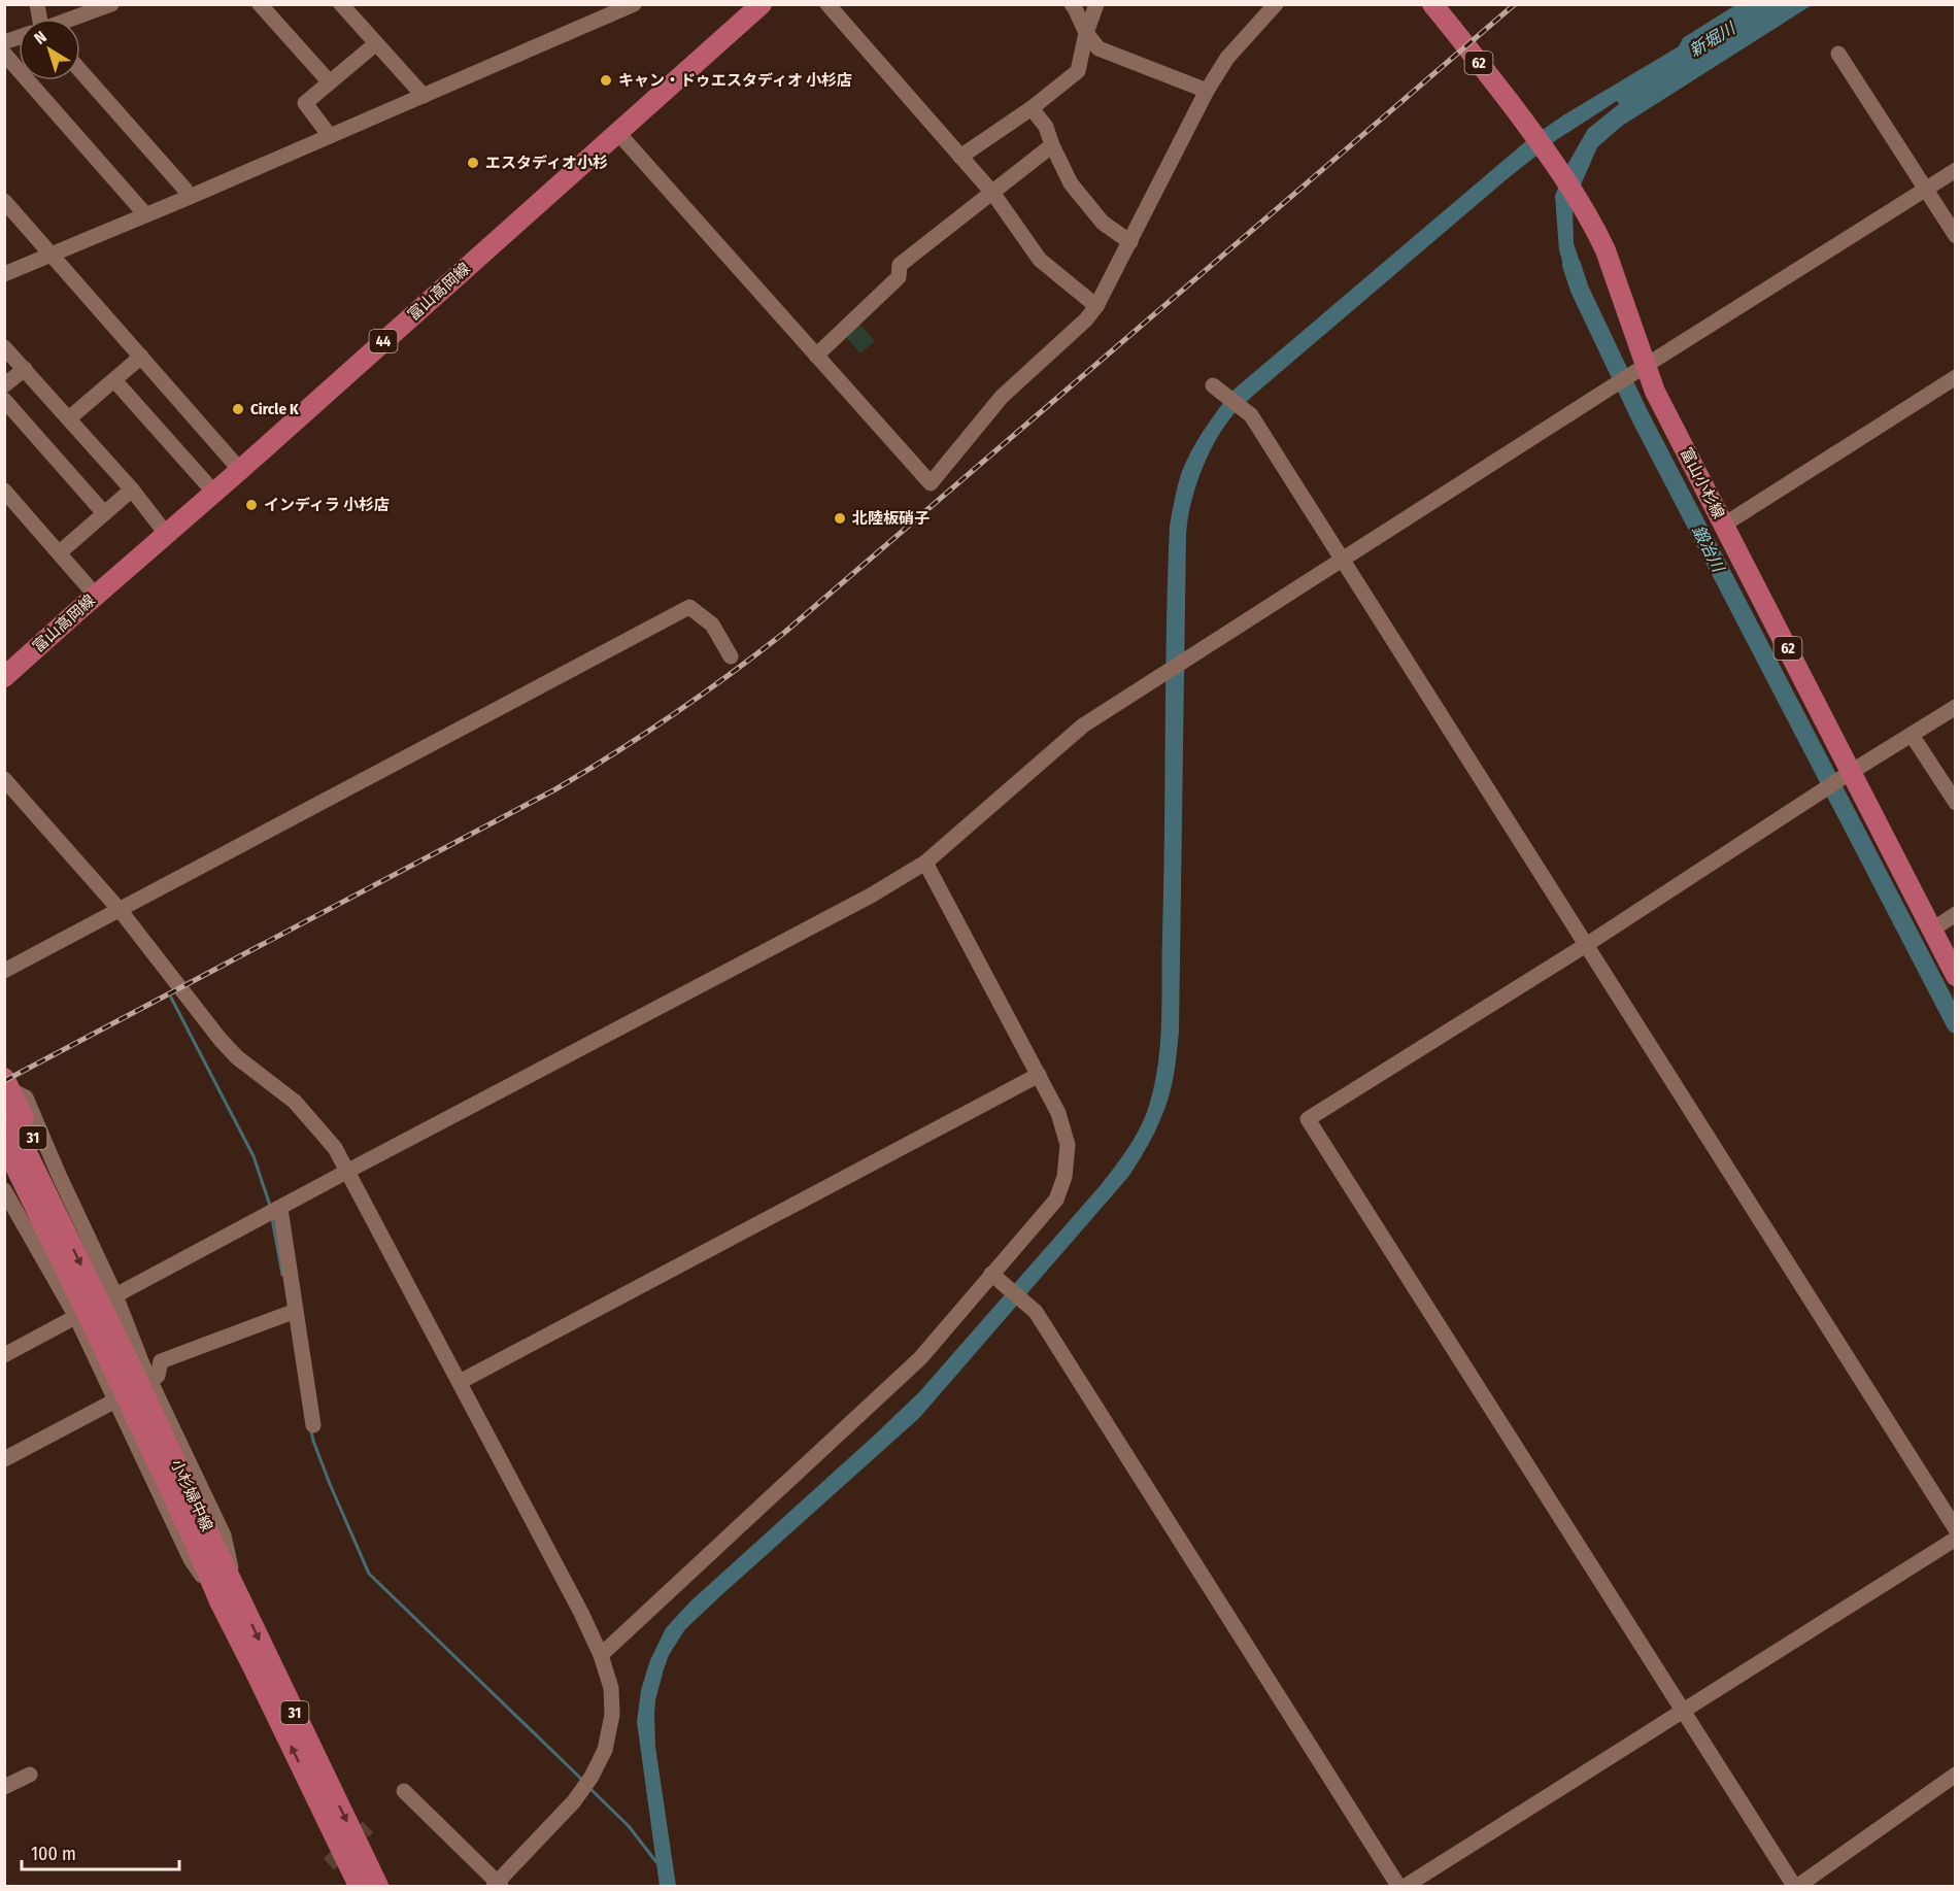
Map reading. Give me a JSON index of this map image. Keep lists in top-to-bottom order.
{
  "streets": {
    "main road": [
      "62",
      "富山高岡線",
      "44",
      "富山小杉線",
      "31",
      "小杉婦中線"
    ]
  },
  "crossings": [
    ["31", "小杉婦中線"]
  ],
  "water": ["新堀川", "鍛冶川"],
  "places": [
    "キャン・ドゥエスタディオ 小杉店",
    "エスタディオ小杉",
    "Circle K",
    "インディラ 小杉店",
    "北陸板硝子"
  ],
  "scale_bar": "100 m",
  "north": "top left"
}
